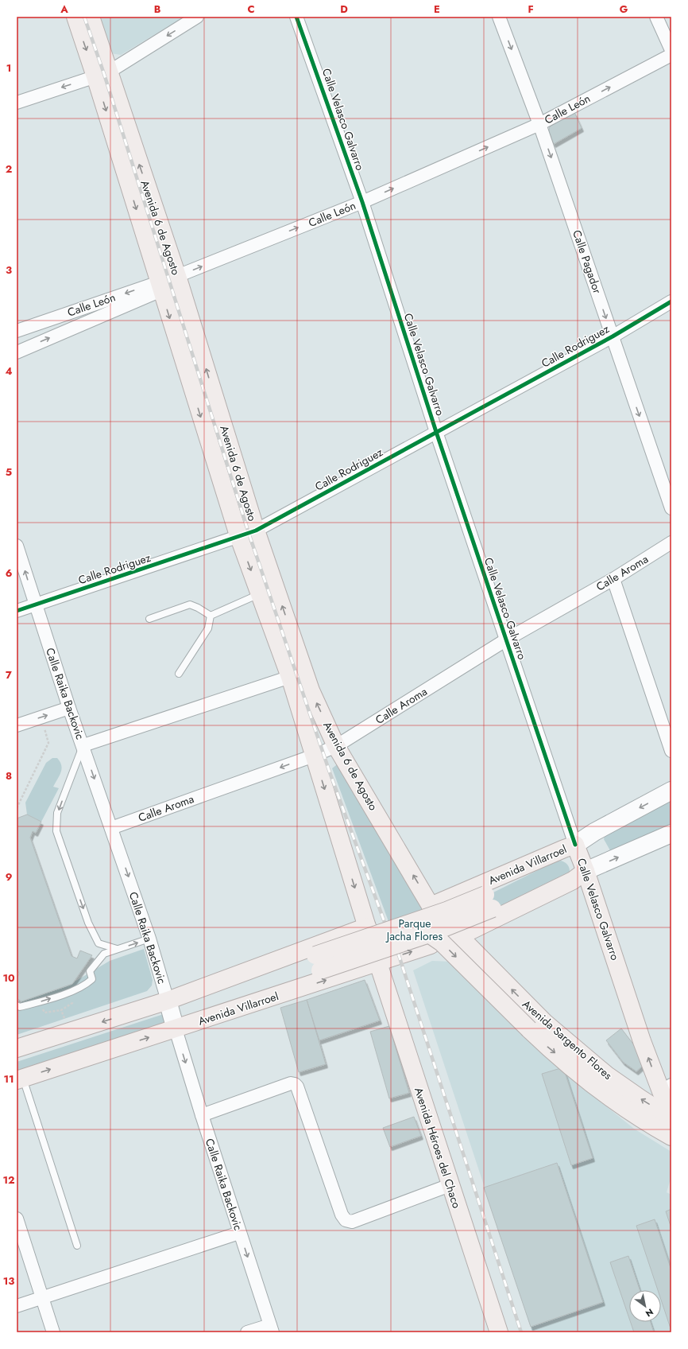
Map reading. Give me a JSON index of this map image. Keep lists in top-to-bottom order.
{
  "streets": {
    "main road": [
      "Calle Velasco Galvarro",
      "Avenida 6 de Agosto",
      "Calle Raika Backovic",
      "Avenida Villarroel",
      "Avenida Sargento Flores",
      "Avenida Héroes del Chaco"
    ],
    "street": [
      "Calle León",
      "Calle Pagador",
      "Calle Rodriguez",
      "Calle Aroma"
    ]
  },
  "crossings": [
    ["Calle León", "Calle Velasco Galvarro"],
    ["Calle León", "Avenida 6 de Agosto"],
    ["Calle León", "Calle Pagador"],
    ["Calle Velasco Galvarro", "Calle Rodriguez"],
    ["Calle Velasco Galvarro", "Calle Aroma"],
    ["Calle Velasco Galvarro", "Avenida Villarroel"],
    ["Avenida 6 de Agosto", "Calle Rodriguez"],
    ["Avenida 6 de Agosto", "Calle Aroma"],
    ["Avenida 6 de Agosto", "Avenida Villarroel"],
    ["Avenida 6 de Agosto", "Avenida Sargento Flores"],
    ["Avenida 6 de Agosto", "Avenida Héroes del Chaco"],
    ["Calle Pagador", "Calle Rodriguez"],
    ["Calle Rodriguez", "Calle Raika Backovic"],
    ["Calle Aroma", "Calle Raika Backovic"],
    ["Calle Raika Backovic", "Avenida Villarroel"],
    ["Avenida Villarroel", "Avenida Héroes del Chaco"]
  ],
  "one_way": ["Calle Pagador"],
  "parks": ["Parque Jacha Flores"],
  "north": "bottom right",
  "grid": {
    "columns": [
      "A",
      "B",
      "C",
      "D",
      "E",
      "F",
      "G"
    ],
    "rows": [
      "1",
      "2",
      "3",
      "4",
      "5",
      "6",
      "7",
      "8",
      "9",
      "10",
      "11",
      "12",
      "13"
    ]
  }
}
